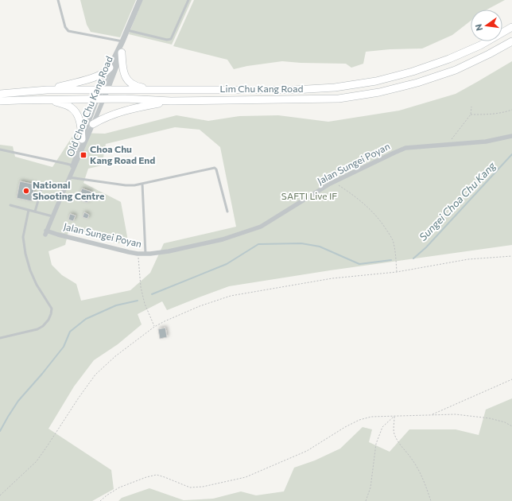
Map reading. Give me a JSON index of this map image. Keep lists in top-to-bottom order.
{
  "streets": {
    "main road": ["Lim Chu Kang Road"],
    "street": ["Old Choa Chu Kang Road", "Jalan Sungei Poyan"]
  },
  "crossings": [
    ["Lim Chu Kang Road", "Old Choa Chu Kang Road"],
    ["Old Choa Chu Kang Road", "Jalan Sungei Poyan"]
  ],
  "water": ["Sungei Choa Chu Kang"],
  "parks": ["SAFTI Live IF"],
  "places": {
    "transit": ["Choa Chu Kang Road End"],
    "other": ["National Shooting Centre"]
  },
  "north": "left"
}
